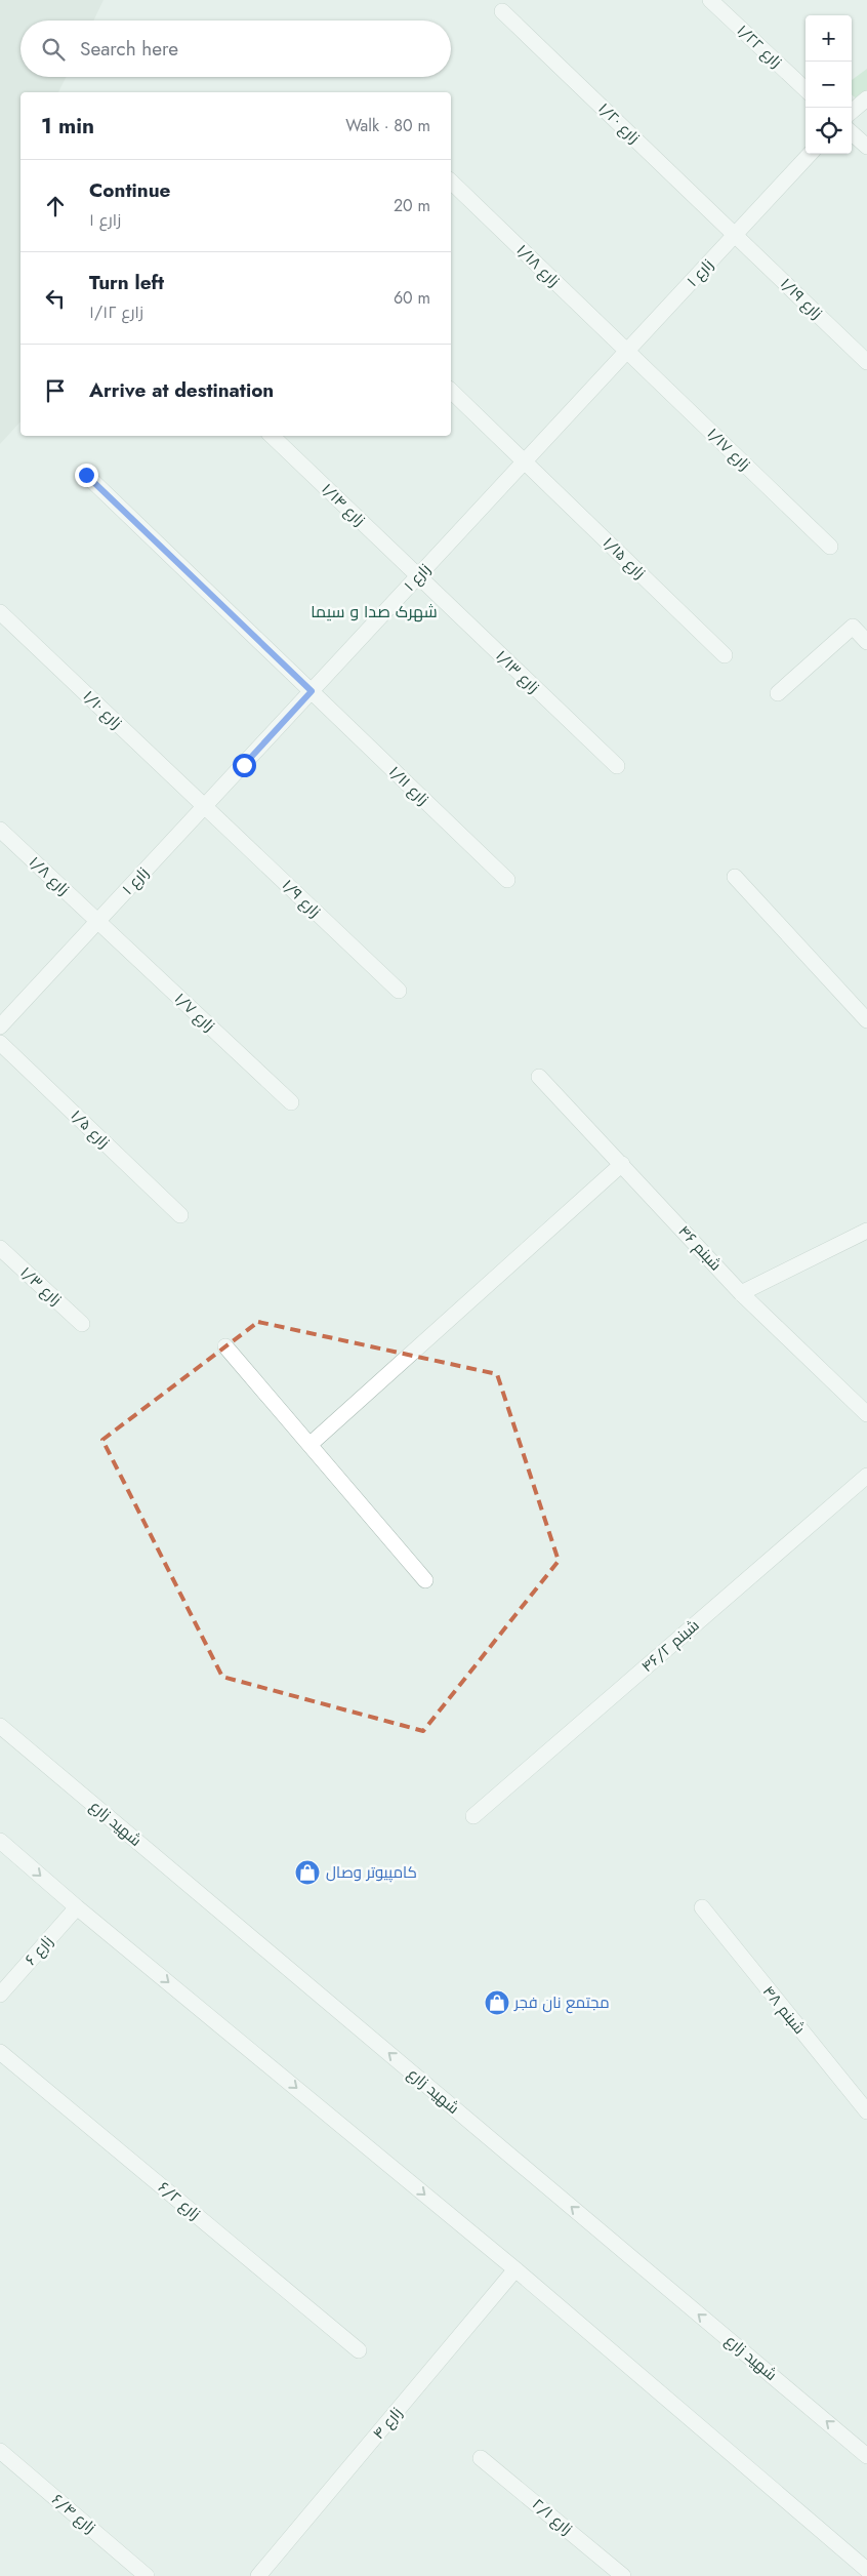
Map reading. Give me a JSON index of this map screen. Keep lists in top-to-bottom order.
{
  "streets": {
    "street": [
      "۱/۲۲ زارع",
      "۱/۲۰ زارع",
      "۱/۱۸ زارع",
      "۱ زارع",
      "۱/۱۹ زارع",
      "۱/۱۷ زارع",
      "۱/۱۴ زارع",
      "۱/۱۵ زارع",
      "۱/۱۳ زارع",
      "۱/۱۰ زارع",
      "۱/۱۱ زارع",
      "۱/۸ زارع",
      "۱/۹ زارع",
      "۱/۷ زارع",
      "۱/۵ زارع",
      "۴۶ شبنم",
      "۱/۳ زارع",
      "۴۶/۲ شبنم",
      "شهید زارع",
      "۶ زارع",
      "۴۸ شبنم",
      "۶/۲ زارع",
      "۴ زارع",
      "۶/۴ زارع",
      "۲/۱ زارع"
    ]
  },
  "crossings": [
    ["۱/۲۰ زارع", "۱ زارع"],
    ["۱/۲۰ زارع", "۱/۱۹ زارع"],
    ["۱/۱۸ زارع", "۱ زارع"],
    ["۱/۱۸ زارع", "۱/۱۷ زارع"],
    ["۱ زارع", "۱/۱۹ زارع"],
    ["۱ زارع", "۱/۱۷ زارع"],
    ["۱ زارع", "۱/۱۴ زارع"],
    ["۱ زارع", "۱/۱۵ زارع"],
    ["۱ زارع", "۱/۱۳ زارع"],
    ["۱ زارع", "۱/۱۰ زارع"],
    ["۱ زارع", "۱/۱۱ زارع"],
    ["۱ زارع", "۱/۸ زارع"],
    ["۱ زارع", "۱/۹ زارع"],
    ["۱ زارع", "۱/۷ زارع"],
    ["۱/۱۴ زارع", "۱/۱۳ زارع"],
    ["۱/۱۰ زارع", "۱/۹ زارع"],
    ["۱/۸ زارع", "۱/۷ زارع"]
  ],
  "districts": ["شهرک صدا و سیما"],
  "places": {
    "shop": ["کامپیوتر وصال", "مجتمع نان فجر"]
  },
  "page": {
    "map_buttons": ["+", "−"],
    "search": "Search here",
    "heading": ["1 min", "Walk · 80 m"],
    "list": [
      ["Continue", "۱ زارع", "20 m"],
      ["Turn left", "۱/۱۲ زارع", "60 m"],
      "Arrive at destination"
    ]
  }
}
